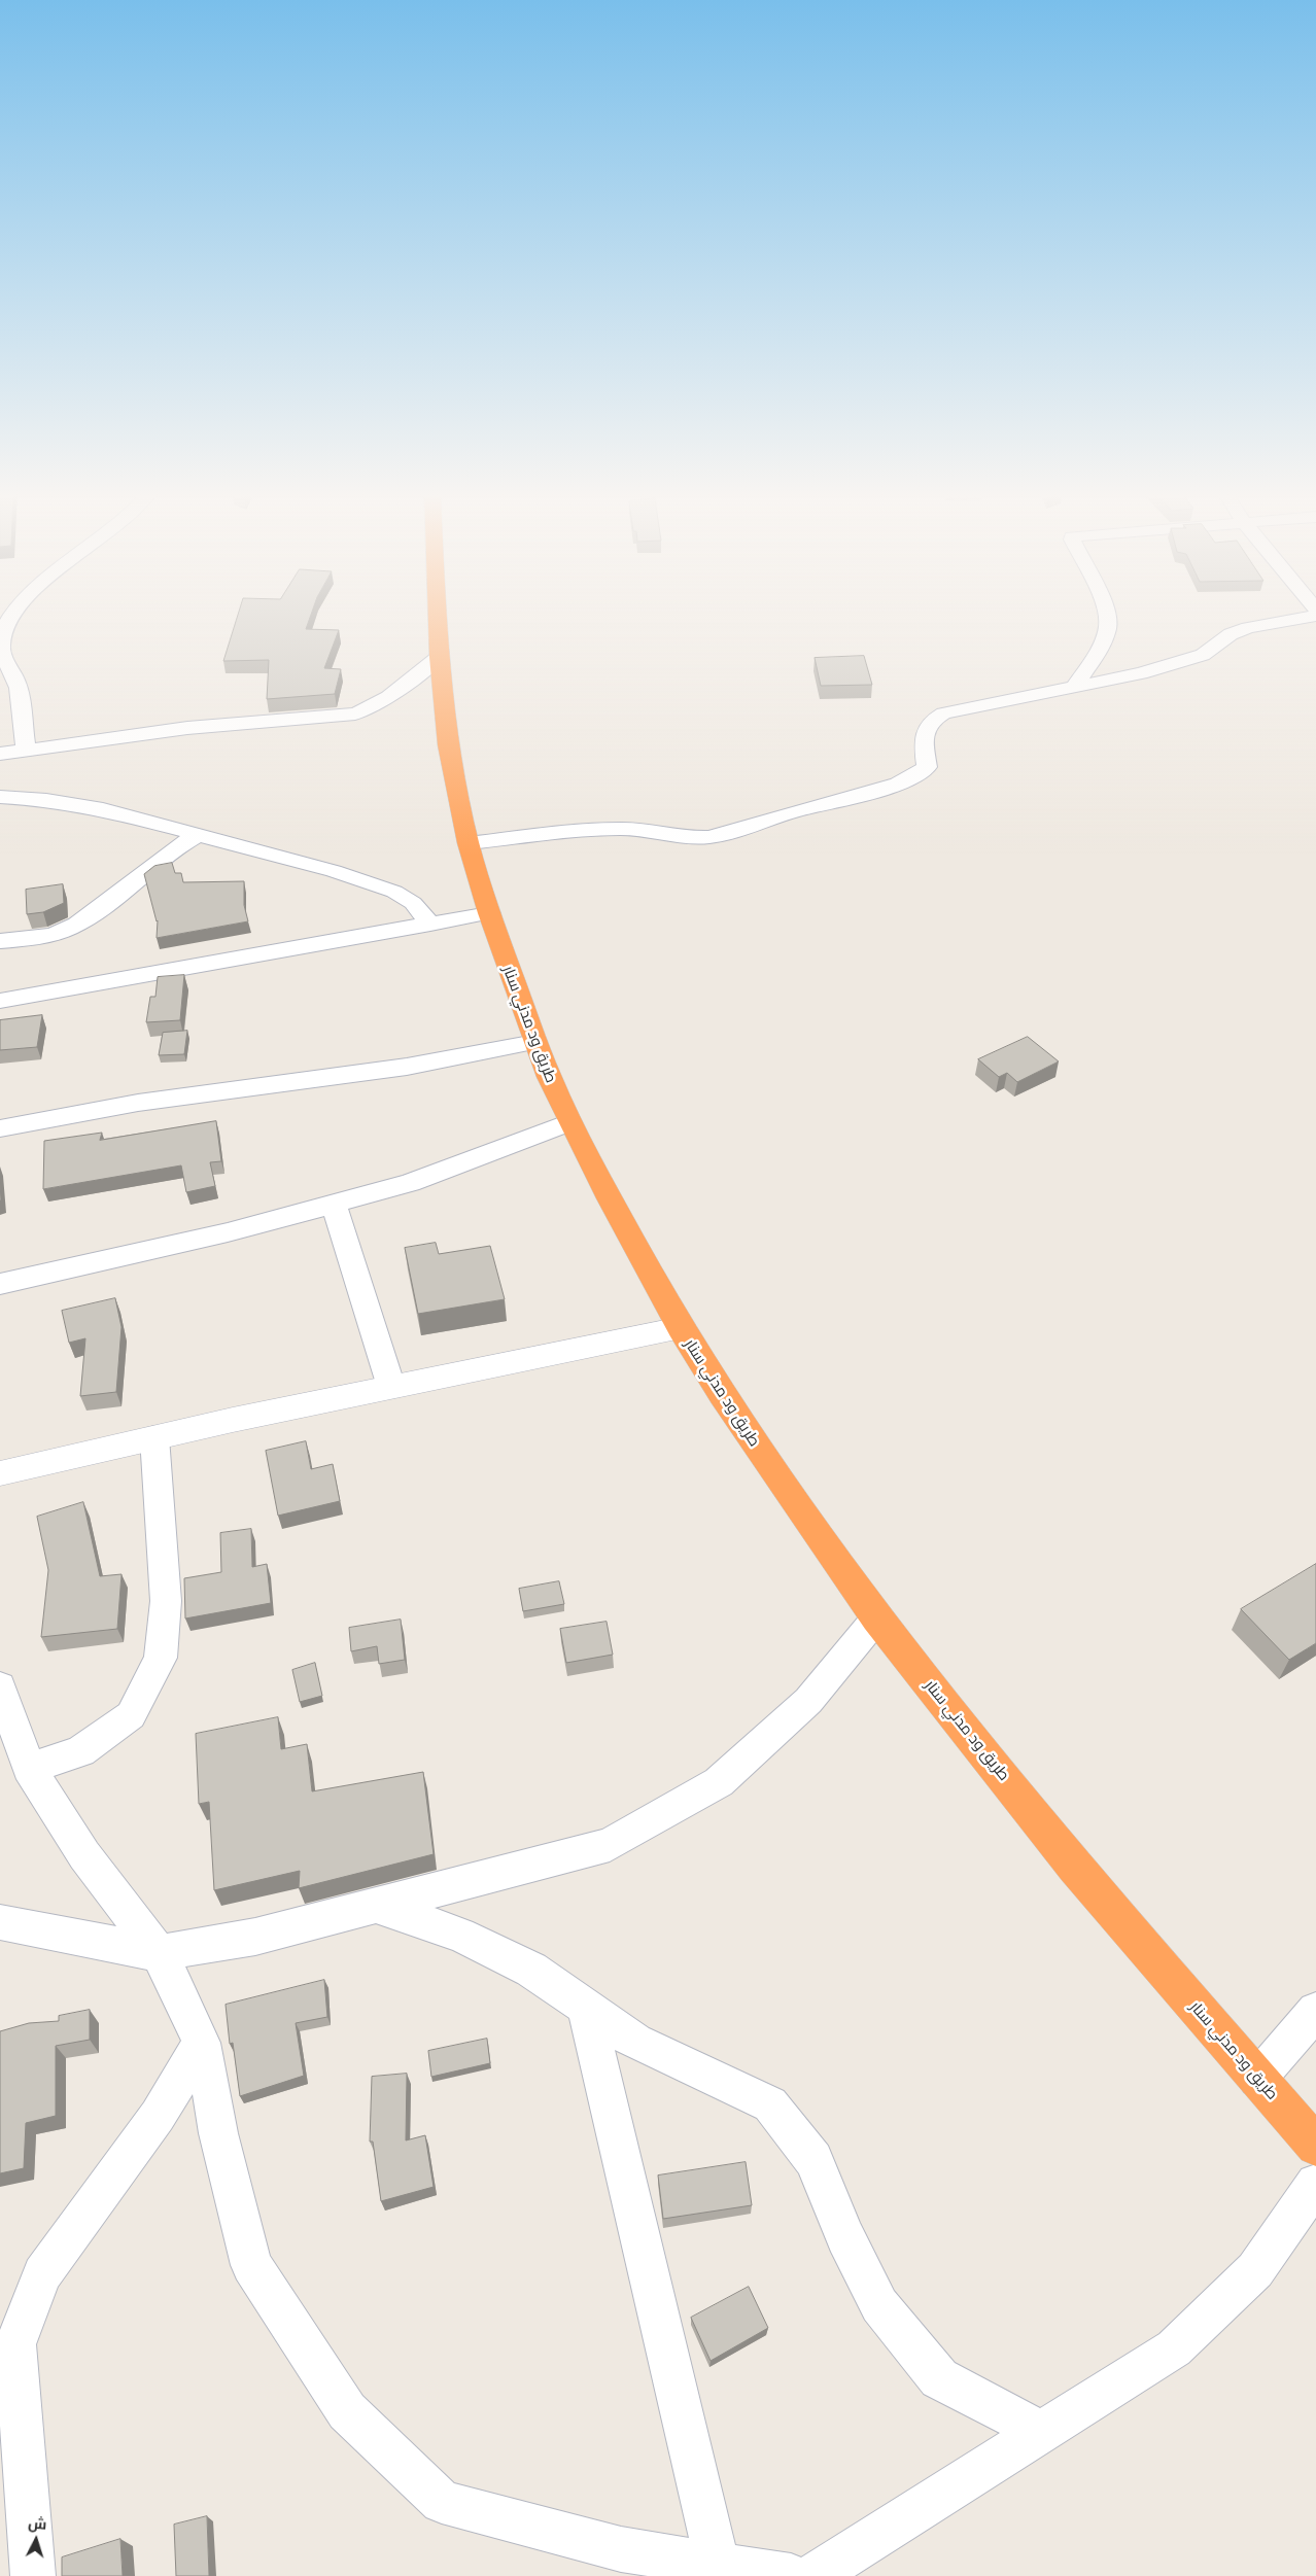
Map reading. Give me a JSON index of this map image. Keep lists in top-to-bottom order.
{
  "streets": {
    "highway": ["طريق ود مدني سنار"]
  },
  "north": "top"
}
